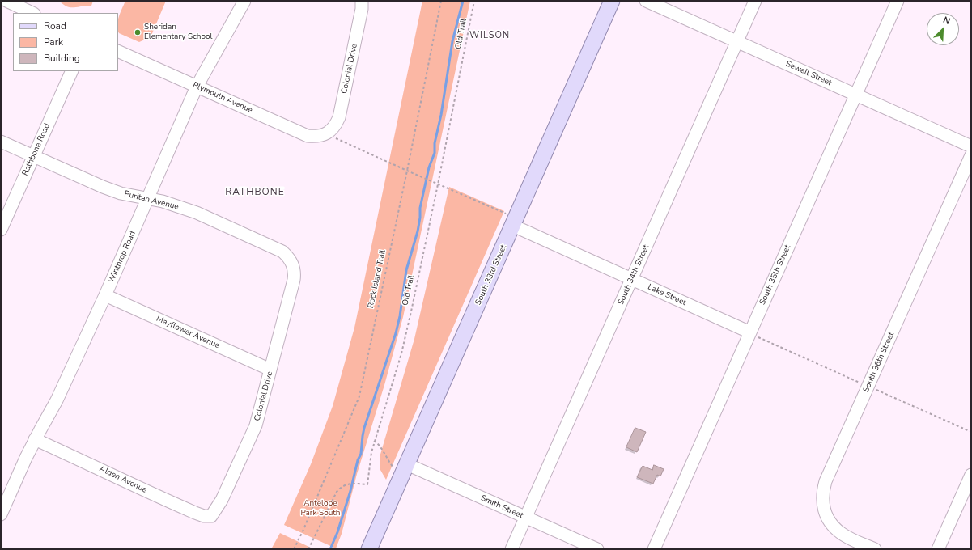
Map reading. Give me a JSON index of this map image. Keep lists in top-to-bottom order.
{
  "streets": {
    "main road": ["South 33rd Street"],
    "street": [
      "Colonial Drive",
      "Sewell Street",
      "Plymouth Avenue",
      "Rathbone Road",
      "Puritan Avenue",
      "Winthrop Road",
      "South 34th Street",
      "South 35th Street",
      "Lake Street",
      "Mayflower Avenue",
      "South 36th Street",
      "Alden Avenue",
      "Smith Street"
    ],
    "path": ["Old Trail", "Rock Island Trail"]
  },
  "crossings": [
    ["Colonial Drive", "Plymouth Avenue"],
    ["Colonial Drive", "Puritan Avenue"],
    ["Colonial Drive", "Mayflower Avenue"],
    ["Colonial Drive", "Alden Avenue"],
    ["Sewell Street", "South 34th Street"],
    ["Sewell Street", "South 35th Street"],
    ["Plymouth Avenue", "Winthrop Road"],
    ["Rathbone Road", "Puritan Avenue"],
    ["Puritan Avenue", "Winthrop Road"],
    ["Winthrop Road", "Mayflower Avenue"],
    ["Winthrop Road", "Alden Avenue"],
    ["South 33rd Street", "Lake Street"],
    ["South 33rd Street", "Smith Street"],
    ["South 34th Street", "Lake Street"],
    ["South 34th Street", "Smith Street"],
    ["South 35th Street", "Lake Street"]
  ],
  "districts": ["WILSON", "RATHBONE"],
  "parks": ["Antelope Park South"],
  "places": ["Sheridan Elementary School"],
  "legend": ["Road", "Park", "Building"],
  "north": "top right"
}
